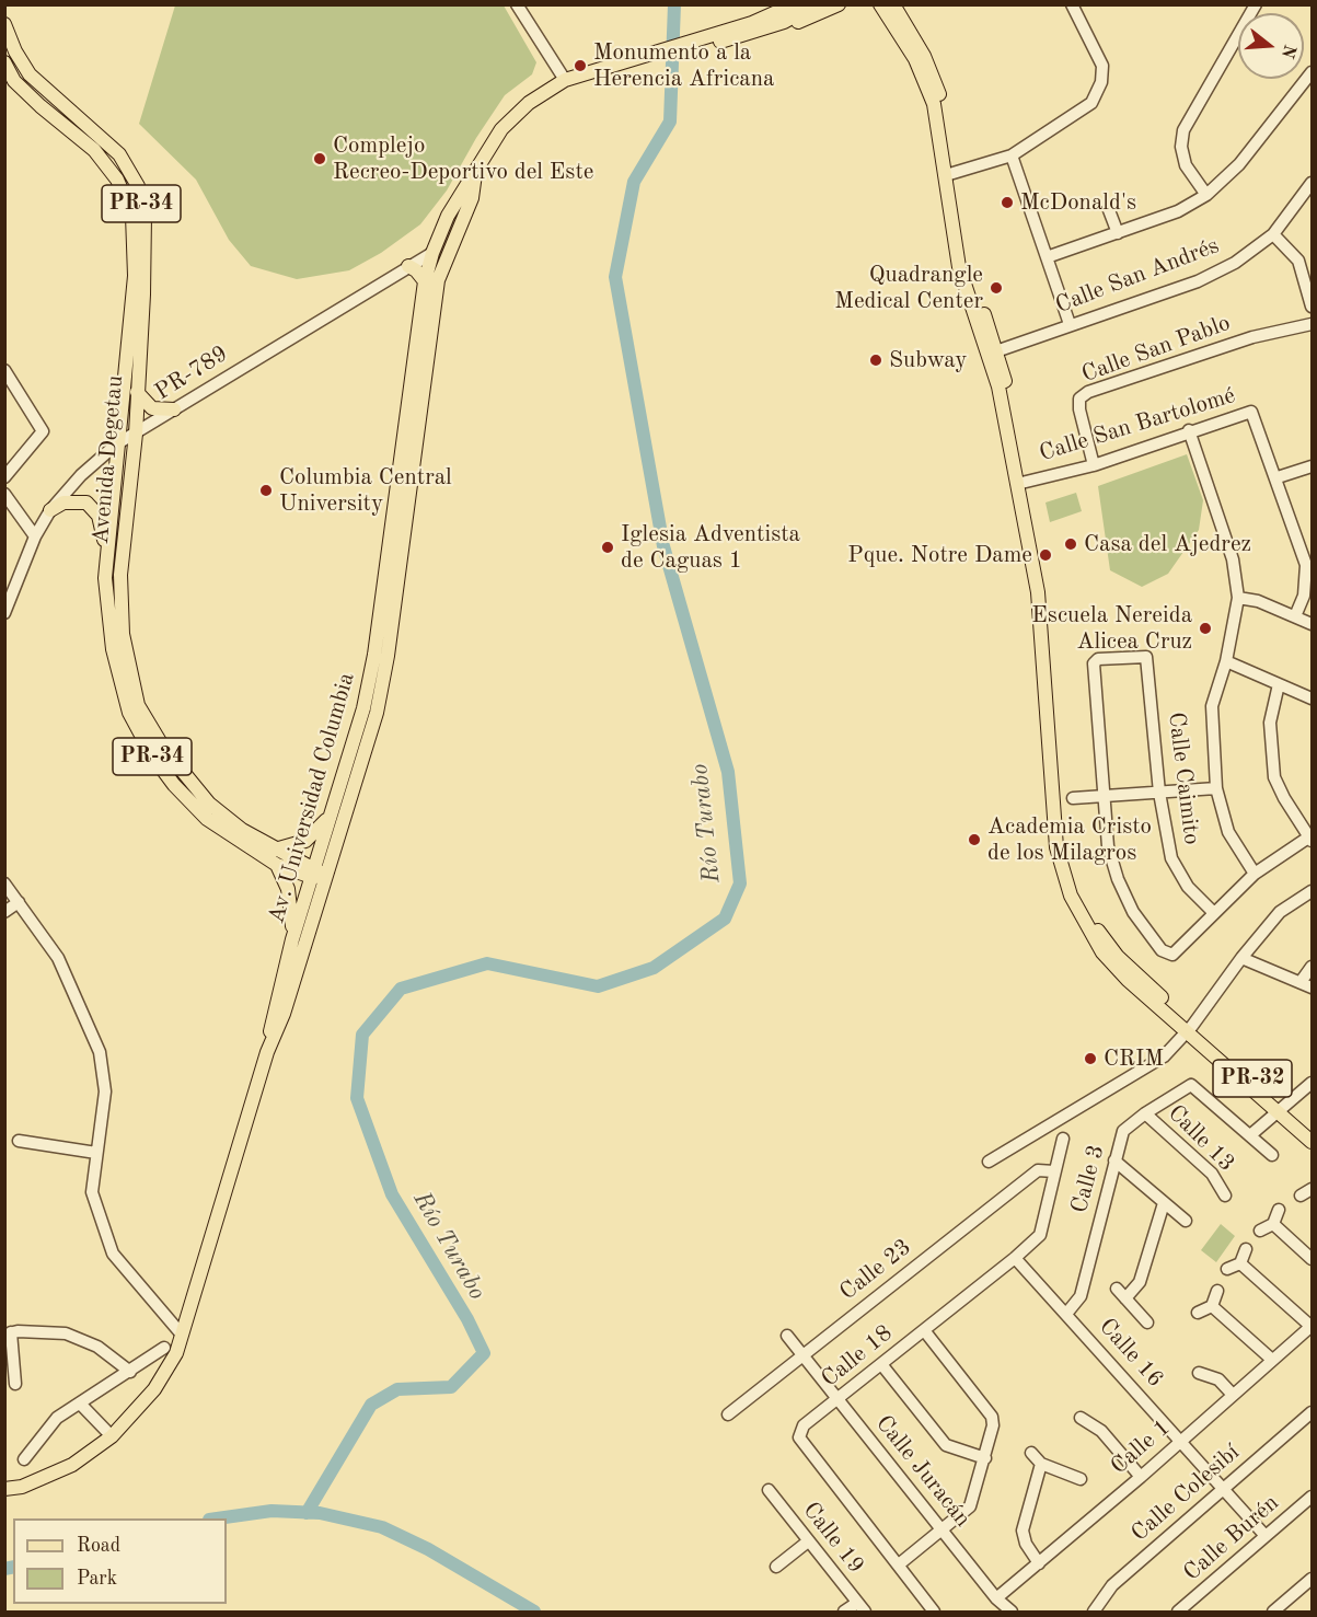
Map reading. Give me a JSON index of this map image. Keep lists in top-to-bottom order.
{
  "streets": {
    "main road": [
      "PR-34",
      "Avenida Degetau",
      "Av. Universidad Columbia",
      "PR-32"
    ],
    "street": [
      "Calle San Andrés",
      "Calle San Pablo",
      "PR-789",
      "Calle San Bartolomé",
      "Calle Caimito",
      "Calle 13",
      "Calle 3",
      "Calle 23",
      "Calle 16",
      "Calle 18",
      "Calle 1",
      "Calle Juracán",
      "Calle Colesibí",
      "Calle 19",
      "Calle Burén"
    ]
  },
  "crossings": [
    ["Calle San Andrés", "PR-32"],
    ["Calle San Pablo", "Calle San Bartolomé"],
    ["PR-789", "Avenida Degetau"],
    ["PR-789", "Av. Universidad Columbia"],
    ["Calle San Bartolomé", "PR-32"],
    ["Avenida Degetau", "Av. Universidad Columbia"],
    ["Calle 13", "Calle 3"],
    ["Calle 3", "Calle 16"],
    ["Calle 23", "Calle 18"],
    ["Calle 23", "Calle Juracán"],
    ["Calle 16", "Calle 18"],
    ["Calle 16", "Calle 1"],
    ["Calle 16", "Calle Colesibí"],
    ["Calle 16", "Calle Burén"],
    ["Calle 18", "Calle Juracán"],
    ["Calle 1", "Calle Juracán"]
  ],
  "water": ["Río Turabo"],
  "places": [
    "Monumento a la Herencia Africana",
    "Complejo Recreo-Deportivo del Este",
    "McDonald's",
    "Quadrangle Medical Center",
    "Subway",
    "Columbia Central University",
    "Casa del Ajedrez",
    "Iglesia Adventista de Caguas 1",
    "Pque. Notre Dame",
    "Escuela Nereida Alicea Cruz",
    "Academia Cristo de los Milagros",
    "CRIM"
  ],
  "legend": ["Road", "Park"],
  "north": "right"
}
